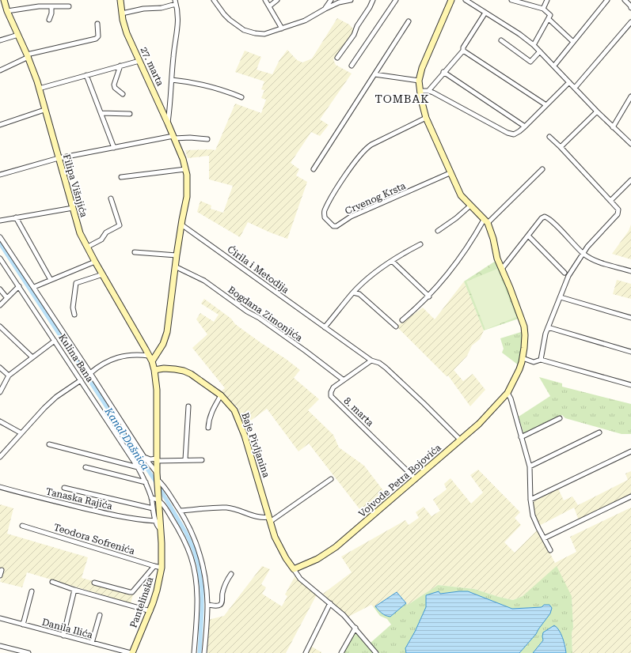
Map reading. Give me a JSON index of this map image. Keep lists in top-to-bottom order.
{
  "streets": {
    "street": [
      "27. marta",
      "Filipa Višnjića",
      "Crvenog Krsta",
      "Ćirila i Metodija",
      "Bogdana Zimonjića",
      "Kulina Bana",
      "8. marta",
      "Baje Pivljanina",
      "Vojvode Petra Bojovića",
      "Tanaska Rajića",
      "Teodora Sofrenića",
      "Pantelinska",
      "Danila Ilića"
    ]
  },
  "crossings": [
    ["27. marta", "Filipa Višnjića"],
    ["27. marta", "Ćirila i Metodija"],
    ["27. marta", "Bogdana Zimonjića"],
    ["Filipa Višnjića", "Baje Pivljanina"],
    ["Filipa Višnjića", "Pantelinska"],
    ["Crvenog Krsta", "Vojvode Petra Bojovića"],
    ["Ćirila i Metodija", "8. marta"],
    ["Ćirila i Metodija", "Vojvode Petra Bojovića"],
    ["Bogdana Zimonjića", "8. marta"],
    ["Kulina Bana", "Tanaska Rajića"],
    ["Kulina Bana", "Pantelinska"],
    ["8. marta", "Vojvode Petra Bojovića"],
    ["Baje Pivljanina", "Vojvode Petra Bojovića"],
    ["Teodora Sofrenića", "Pantelinska"],
    ["Pantelinska", "Danila Ilića"]
  ],
  "districts": ["TOMBAK"],
  "water": ["Kanal Dašnica"]
}
